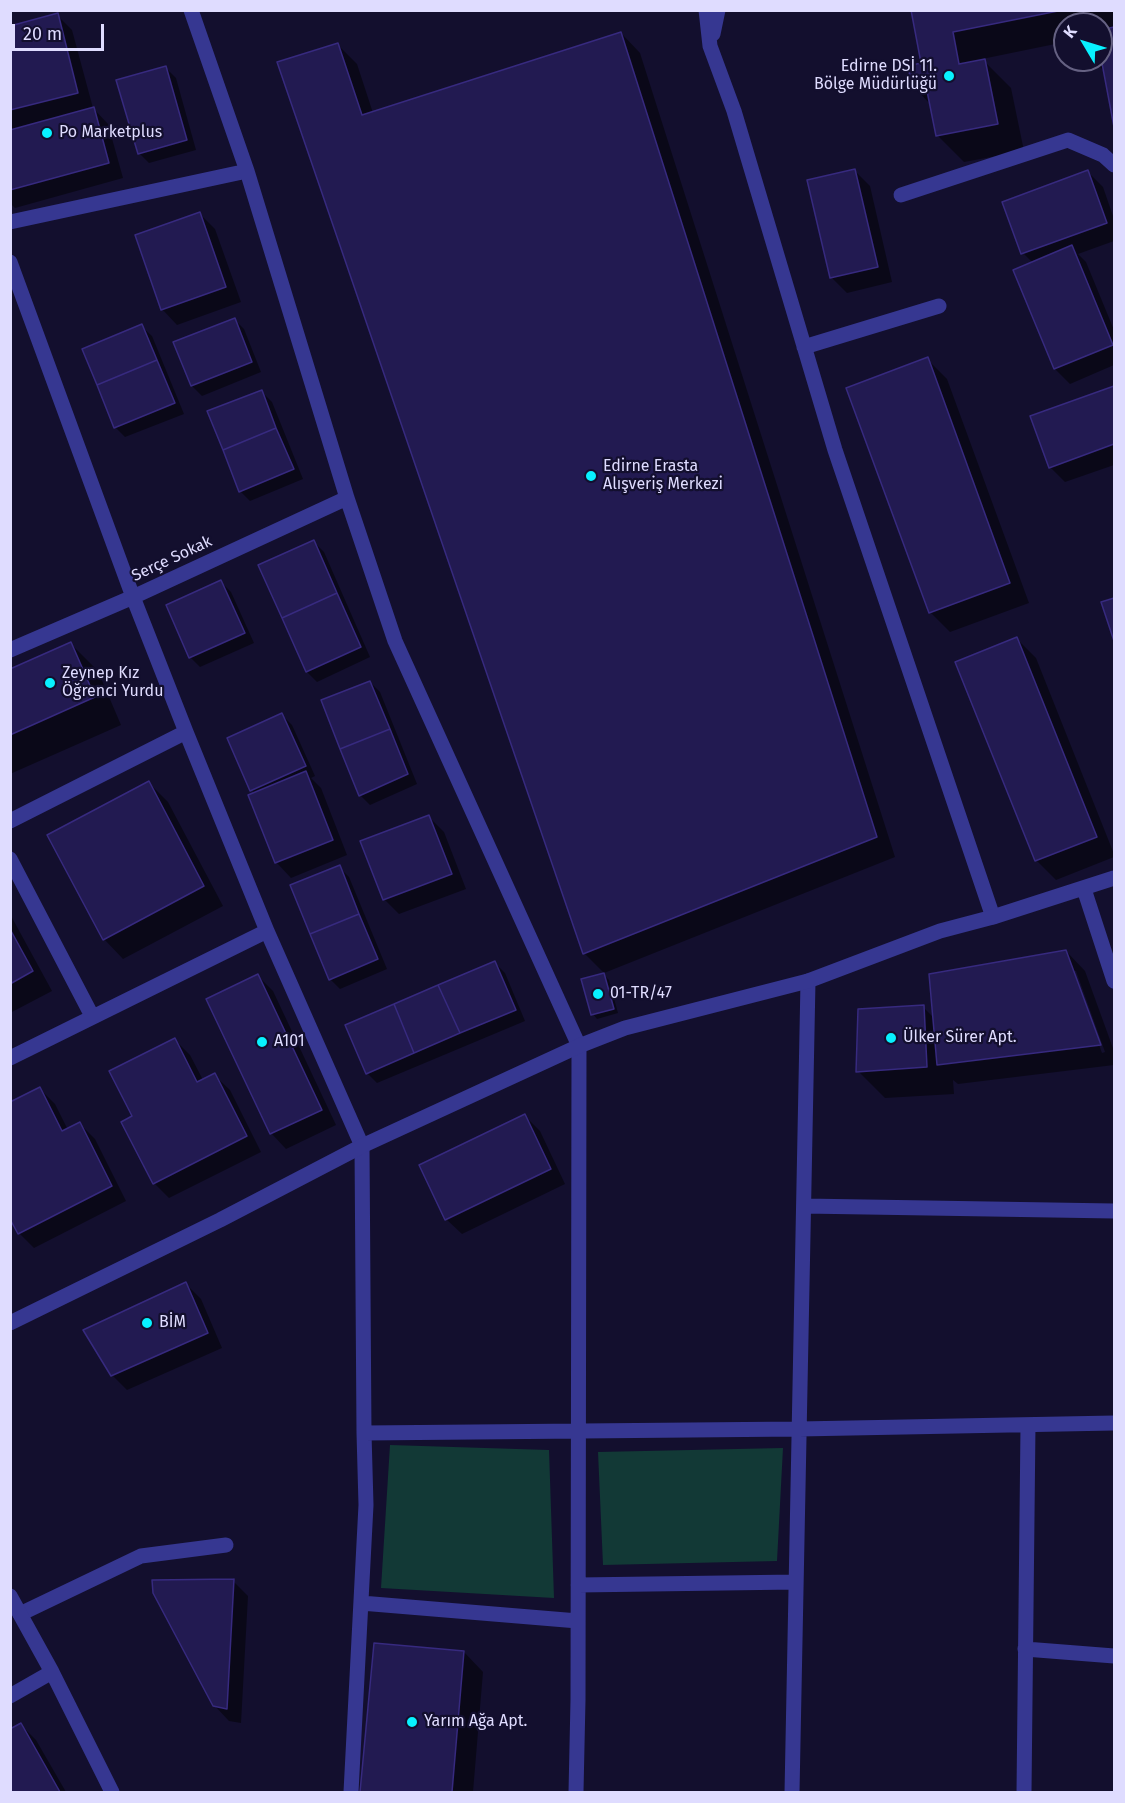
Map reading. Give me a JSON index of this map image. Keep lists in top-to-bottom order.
{
  "streets": {
    "street": ["Serçe Sokak"]
  },
  "places": [
    "Edirne DSİ 11. Bölge Müdürlüğü",
    "Po Marketplus",
    "Edirne Erasta Alışveriş Merkezi",
    "Zeynep Kız Öğrenci Yurdu",
    "01-TR/47",
    "Ülker Sürer Apt.",
    "A101",
    "BİM",
    "Yarım Ağa Apt."
  ],
  "scale_bar": "20 m",
  "north": "top left"
}
